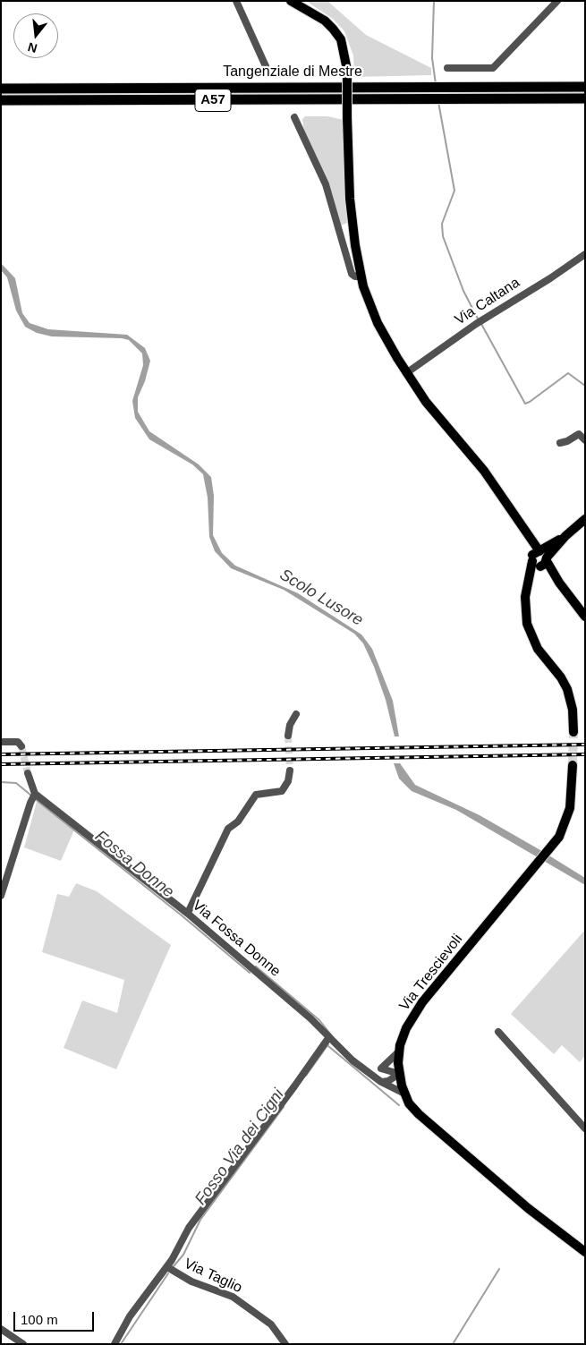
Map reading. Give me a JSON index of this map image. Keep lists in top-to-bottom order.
{
  "streets": {
    "highway": ["Tangenziale di Mestre", "A57"],
    "main road": ["Via Trescievoli"],
    "street": ["Via Caltana", "Via Fossa Donne", "Via Taglio"]
  },
  "crossings": [
    ["Via Fossa Donne", "Via Trescievoli"]
  ],
  "water": ["Scolo Lusore", "Fossa Donne", "Fosso Via dei Cigni"],
  "scale_bar": "100 m",
  "north": "bottom"
}
